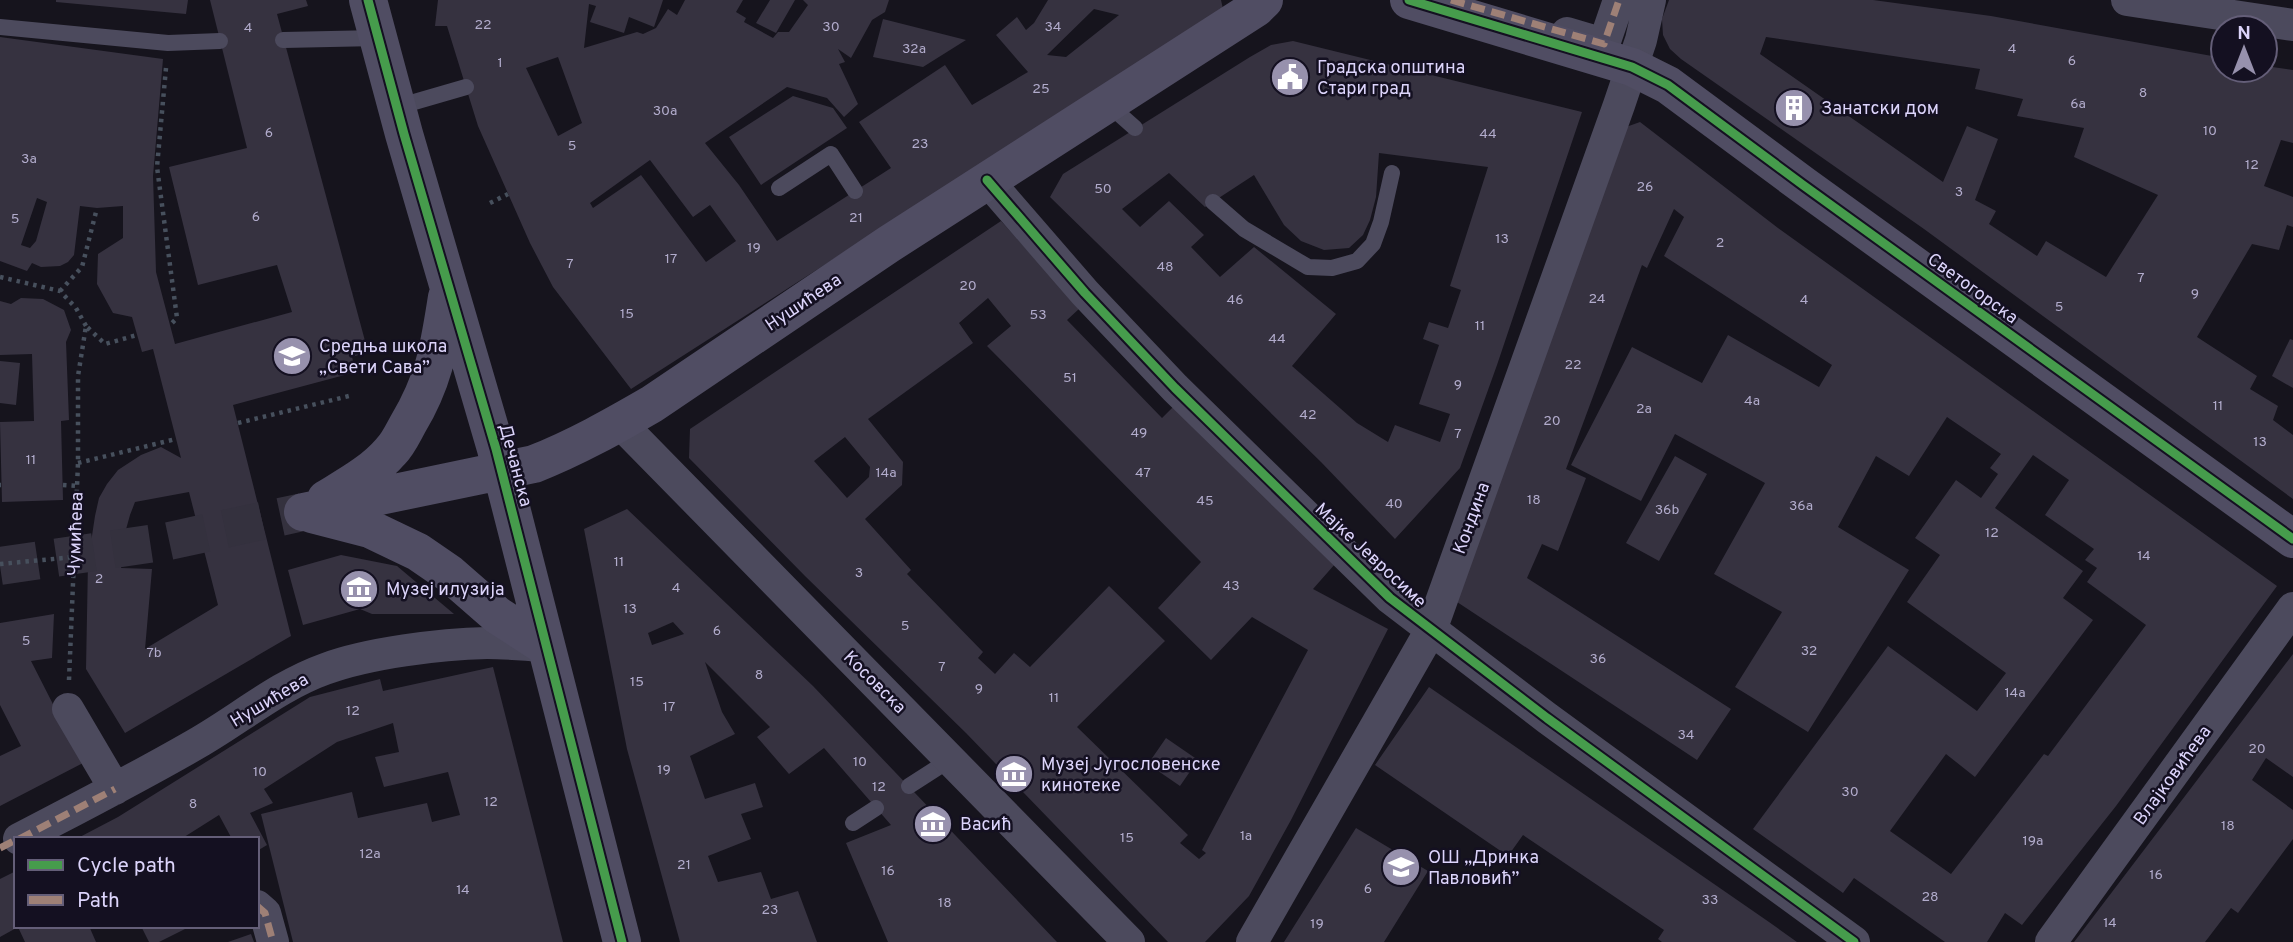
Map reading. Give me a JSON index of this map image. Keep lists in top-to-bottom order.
{
  "streets": {
    "street": [
      "Светогорска",
      "Нушићева",
      "Дечанска",
      "Кондина",
      "Мајке Јевросиме",
      "Косовска",
      "Влајковићева"
    ],
    "path": ["Чумићева"]
  },
  "crossings": [
    ["Светогорска", "Кондина"],
    ["Нушићева", "Дечанска"],
    ["Нушићева", "Мајке Јевросиме"],
    ["Нушићева", "Косовска"],
    ["Кондина", "Мајке Јевросиме"]
  ],
  "places": {
    "public building": ["Градска општина Стари град"],
    "building": ["Занатски дом"],
    "school or university": ["Средња школа „Свети Сава”", "ОШ „Дринка Павловић”"],
    "museum": ["Музеј илузија", "Музеј Југословенске кинотеке", "Васић"]
  },
  "house_numbers": [
    "22",
    "30",
    "34",
    "4",
    "32a",
    "4",
    "6",
    "1",
    "25",
    "8",
    "6a",
    "30a",
    "10",
    "6",
    "44",
    "23",
    "5",
    "3a",
    "12",
    "26",
    "50",
    "3",
    "6",
    "21",
    "5",
    "13",
    "2",
    "19",
    "17",
    "7",
    "48",
    "7",
    "20",
    "9",
    "24",
    "46",
    "4",
    "5",
    "15",
    "53",
    "11",
    "44",
    "22",
    "51",
    "9",
    "4a",
    "11",
    "2a",
    "42",
    "20",
    "49",
    "7",
    "13",
    "11",
    "14a",
    "47",
    "18",
    "45",
    "40",
    "36a",
    "36b",
    "12",
    "14",
    "11",
    "3",
    "2",
    "43",
    "4",
    "13",
    "5",
    "6",
    "5",
    "32",
    "7b",
    "36",
    "7",
    "8",
    "15",
    "9",
    "14a",
    "11",
    "17",
    "12",
    "34",
    "20",
    "10",
    "19",
    "10",
    "12",
    "30",
    "12",
    "8",
    "18",
    "1a",
    "15",
    "19a",
    "12a",
    "21",
    "16",
    "16",
    "6",
    "14",
    "28",
    "33",
    "18",
    "23",
    "14",
    "19"
  ],
  "legend": ["Cycle path", "Path"],
  "north": "top"
}
